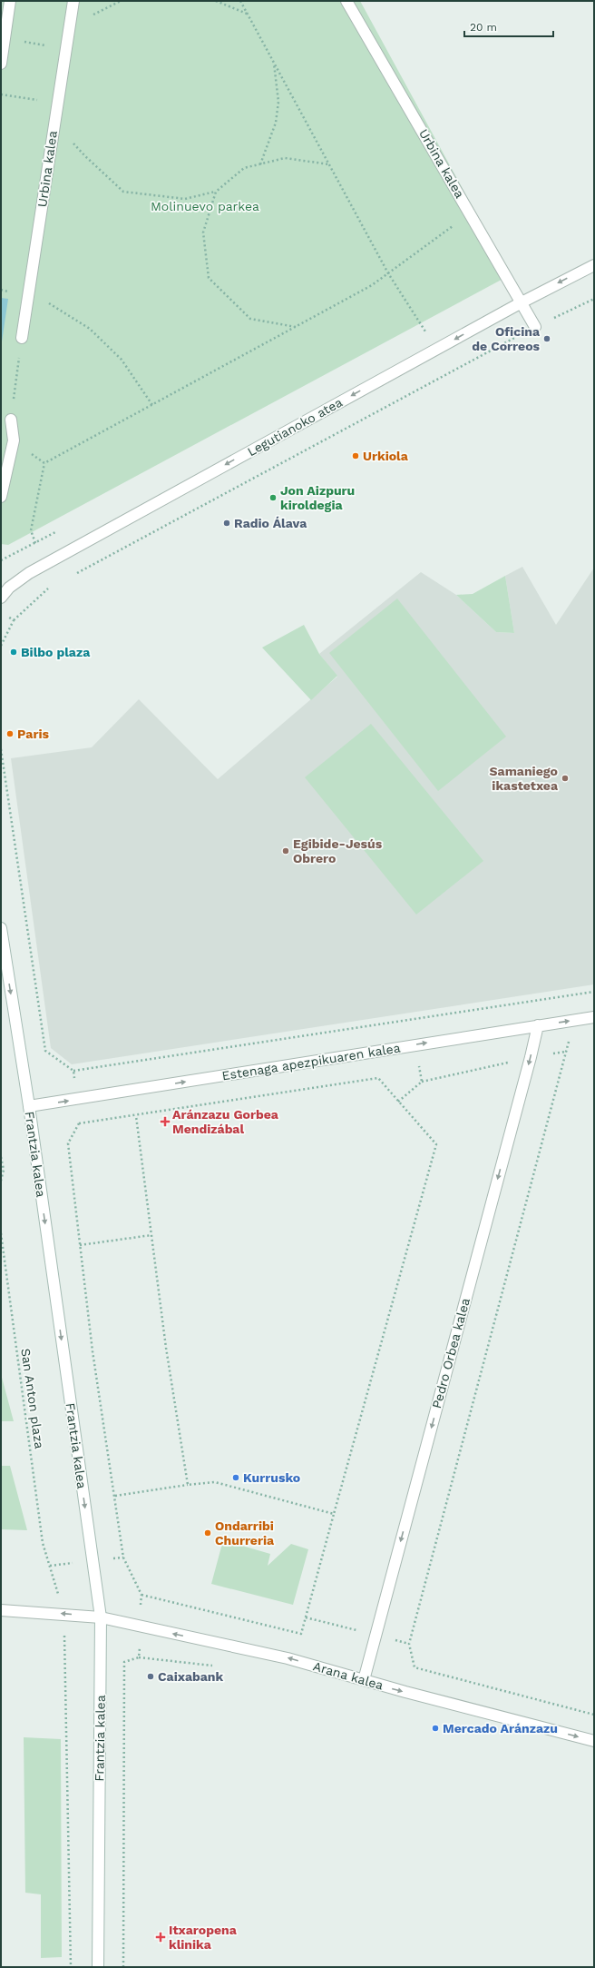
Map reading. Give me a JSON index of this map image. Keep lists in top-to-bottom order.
{
  "streets": {
    "street": [
      "Urbina kalea",
      "Legutianoko atea",
      "Estenaga apezpikuaren kalea",
      "Frantzia kalea",
      "Pedro Orbea kalea",
      "Arana kalea"
    ],
    "path": ["San Anton plaza"]
  },
  "crossings": [
    ["Urbina kalea", "Legutianoko atea"],
    ["Estenaga apezpikuaren kalea", "Frantzia kalea"],
    ["Estenaga apezpikuaren kalea", "Pedro Orbea kalea"],
    ["Frantzia kalea", "Arana kalea"],
    ["Pedro Orbea kalea", "Arana kalea"],
    ["San Anton plaza", "Arana kalea"]
  ],
  "one_way": [
    "Legutianoko atea",
    "Estenaga apezpikuaren kalea",
    "Frantzia kalea",
    "Pedro Orbea kalea"
  ],
  "parks": ["Molinuevo parkea"],
  "places": {
    "other": [
      "Oficina de Correos",
      "Urkiola",
      "Jon Aizpuru kiroldegia",
      "Radio Álava",
      "Bilbo plaza",
      "Paris",
      "Samaniego ikastetxea",
      "Egibide-Jesús Obrero",
      "Kurrusko",
      "Ondarribi Churreria",
      "Caixabank",
      "Mercado Aránzazu"
    ],
    "health": ["Aránzazu Gorbea Mendizábal", "Itxaropena klinika"]
  },
  "scale_bar": "20 m"
}
